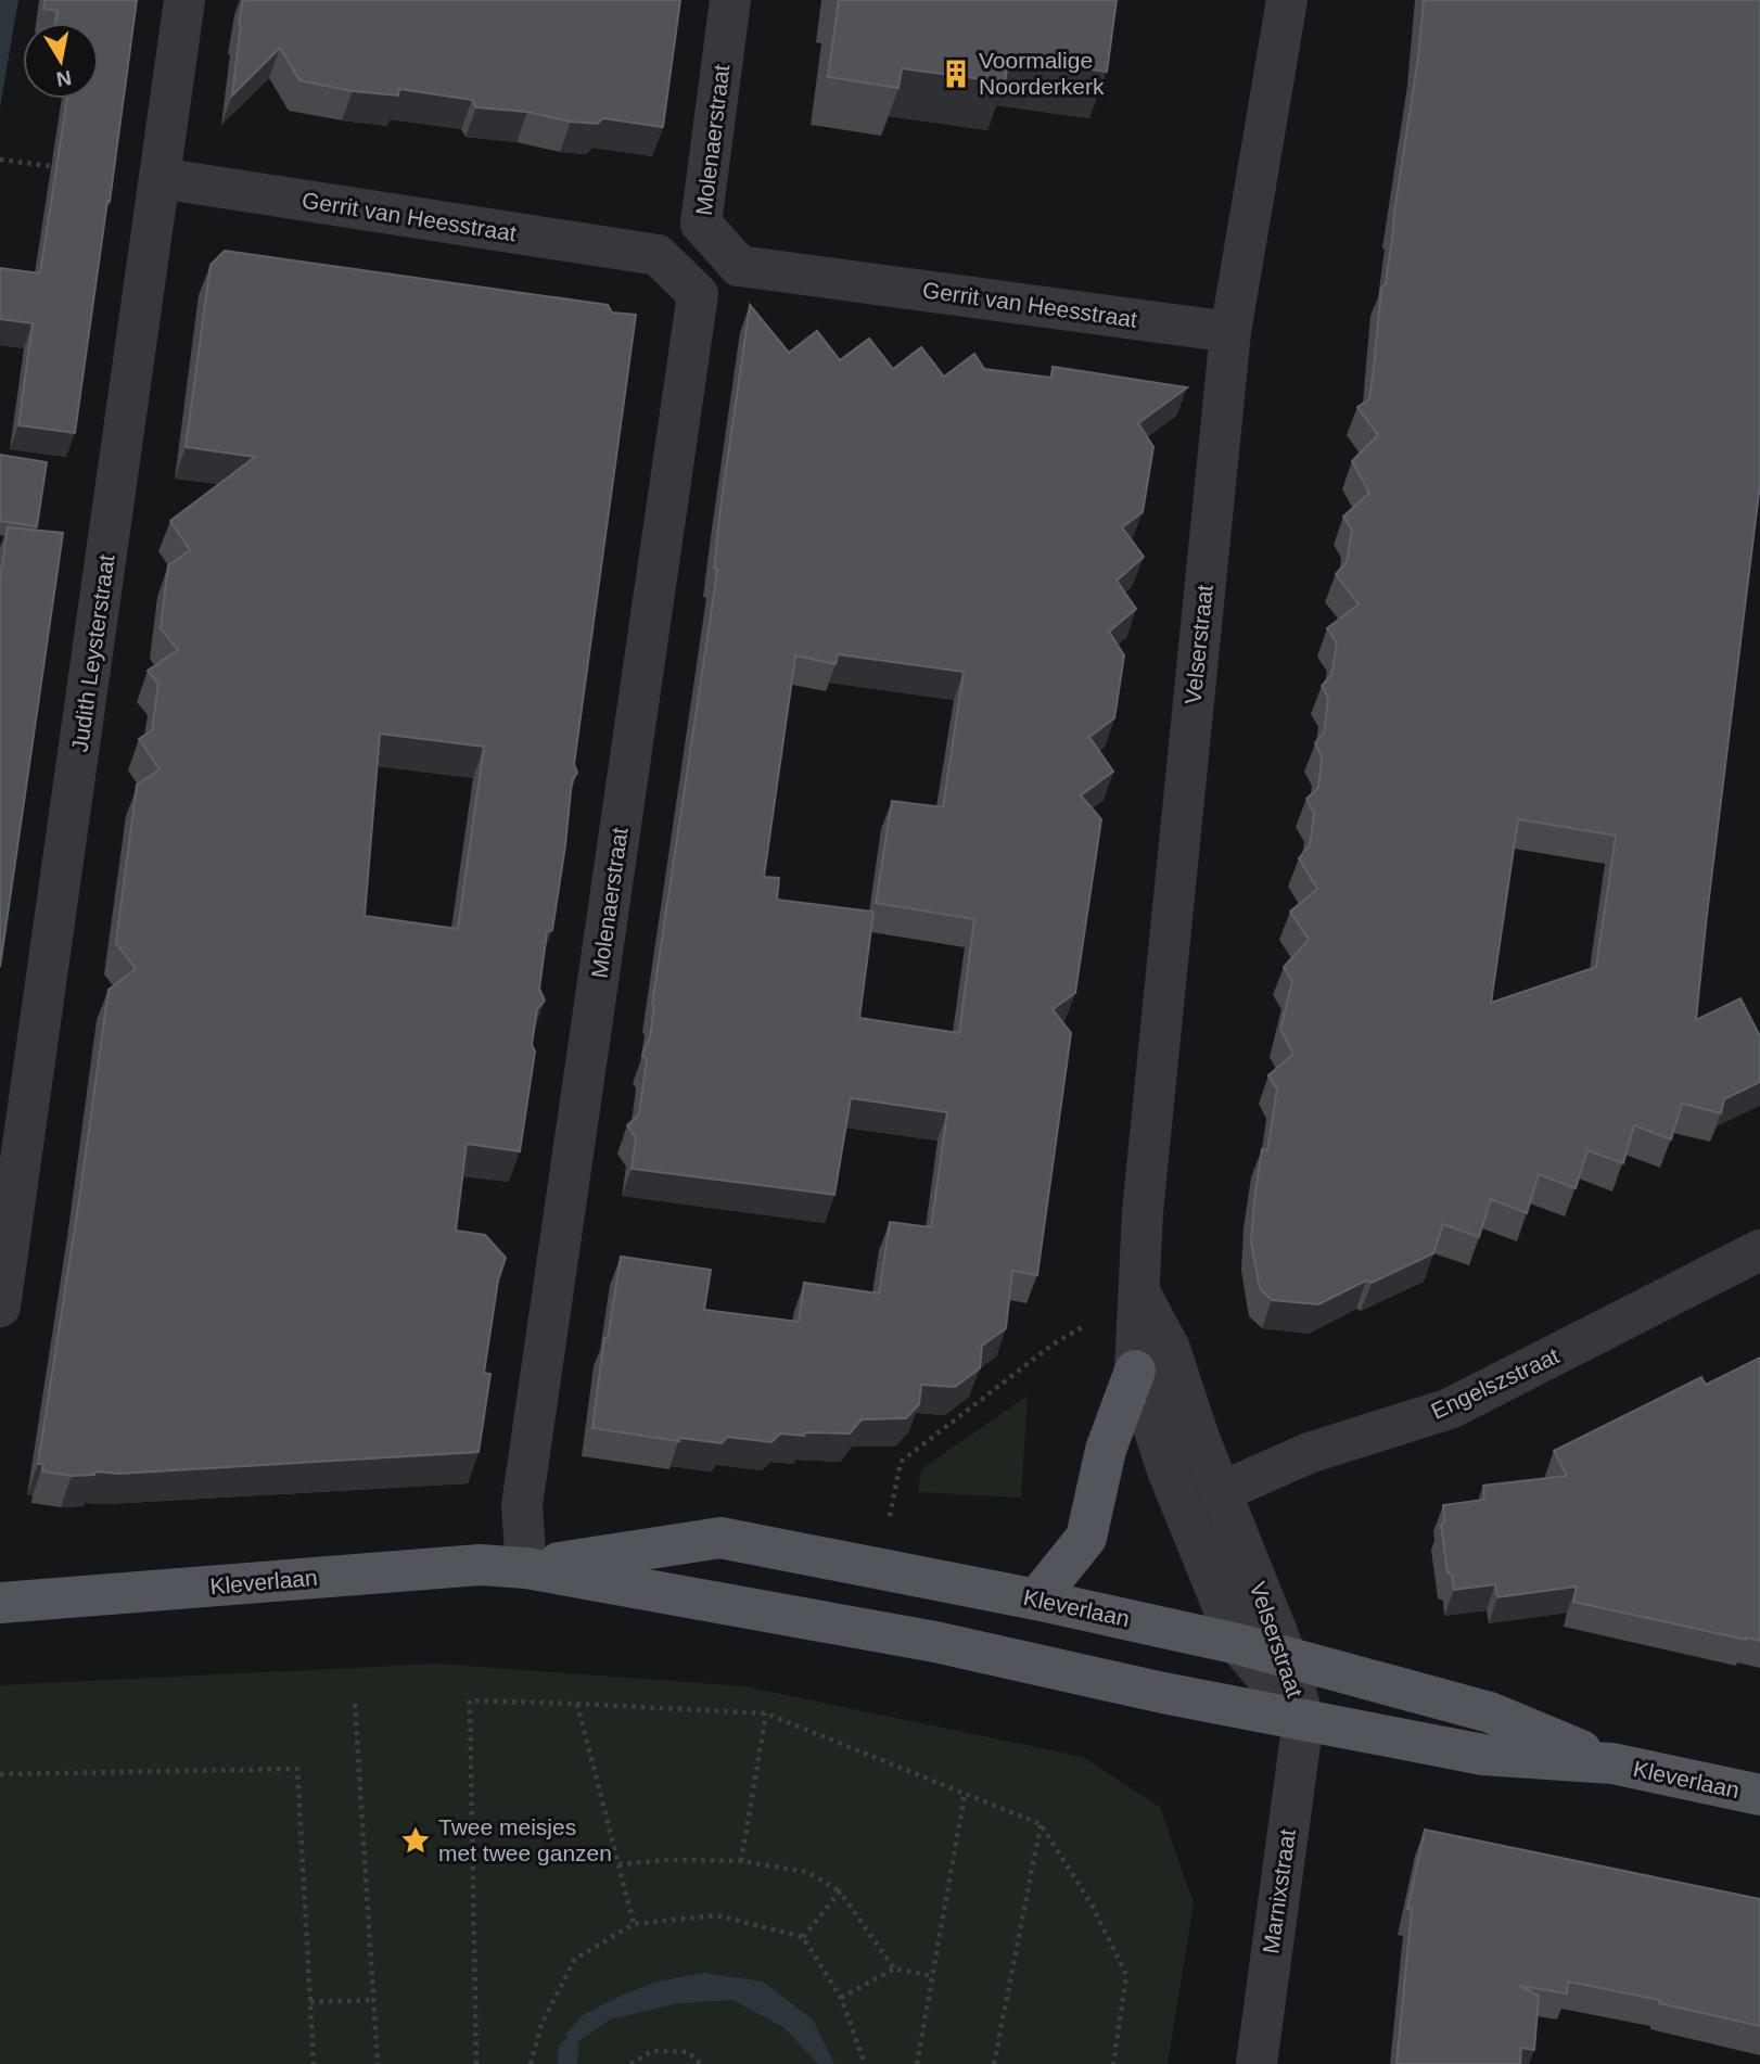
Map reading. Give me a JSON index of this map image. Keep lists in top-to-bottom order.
{
  "streets": {
    "main road": ["Kleverlaan"],
    "street": [
      "Molenaerstraat",
      "Gerrit van Heesstraat",
      "Velserstraat",
      "Judith Leysterstraat",
      "Engelszstraat",
      "Marnixstraat"
    ]
  },
  "crossings": [
    ["Molenaerstraat", "Gerrit van Heesstraat"],
    ["Molenaerstraat", "Kleverlaan"],
    ["Gerrit van Heesstraat", "Velserstraat"],
    ["Gerrit van Heesstraat", "Judith Leysterstraat"],
    ["Velserstraat", "Engelszstraat"],
    ["Velserstraat", "Kleverlaan"],
    ["Velserstraat", "Marnixstraat"],
    ["Kleverlaan", "Marnixstraat"]
  ],
  "places": {
    "building": ["Voormalige Noorderkerk"],
    "place": ["Twee meisjes met twee ganzen"]
  },
  "north": "bottom"
}
